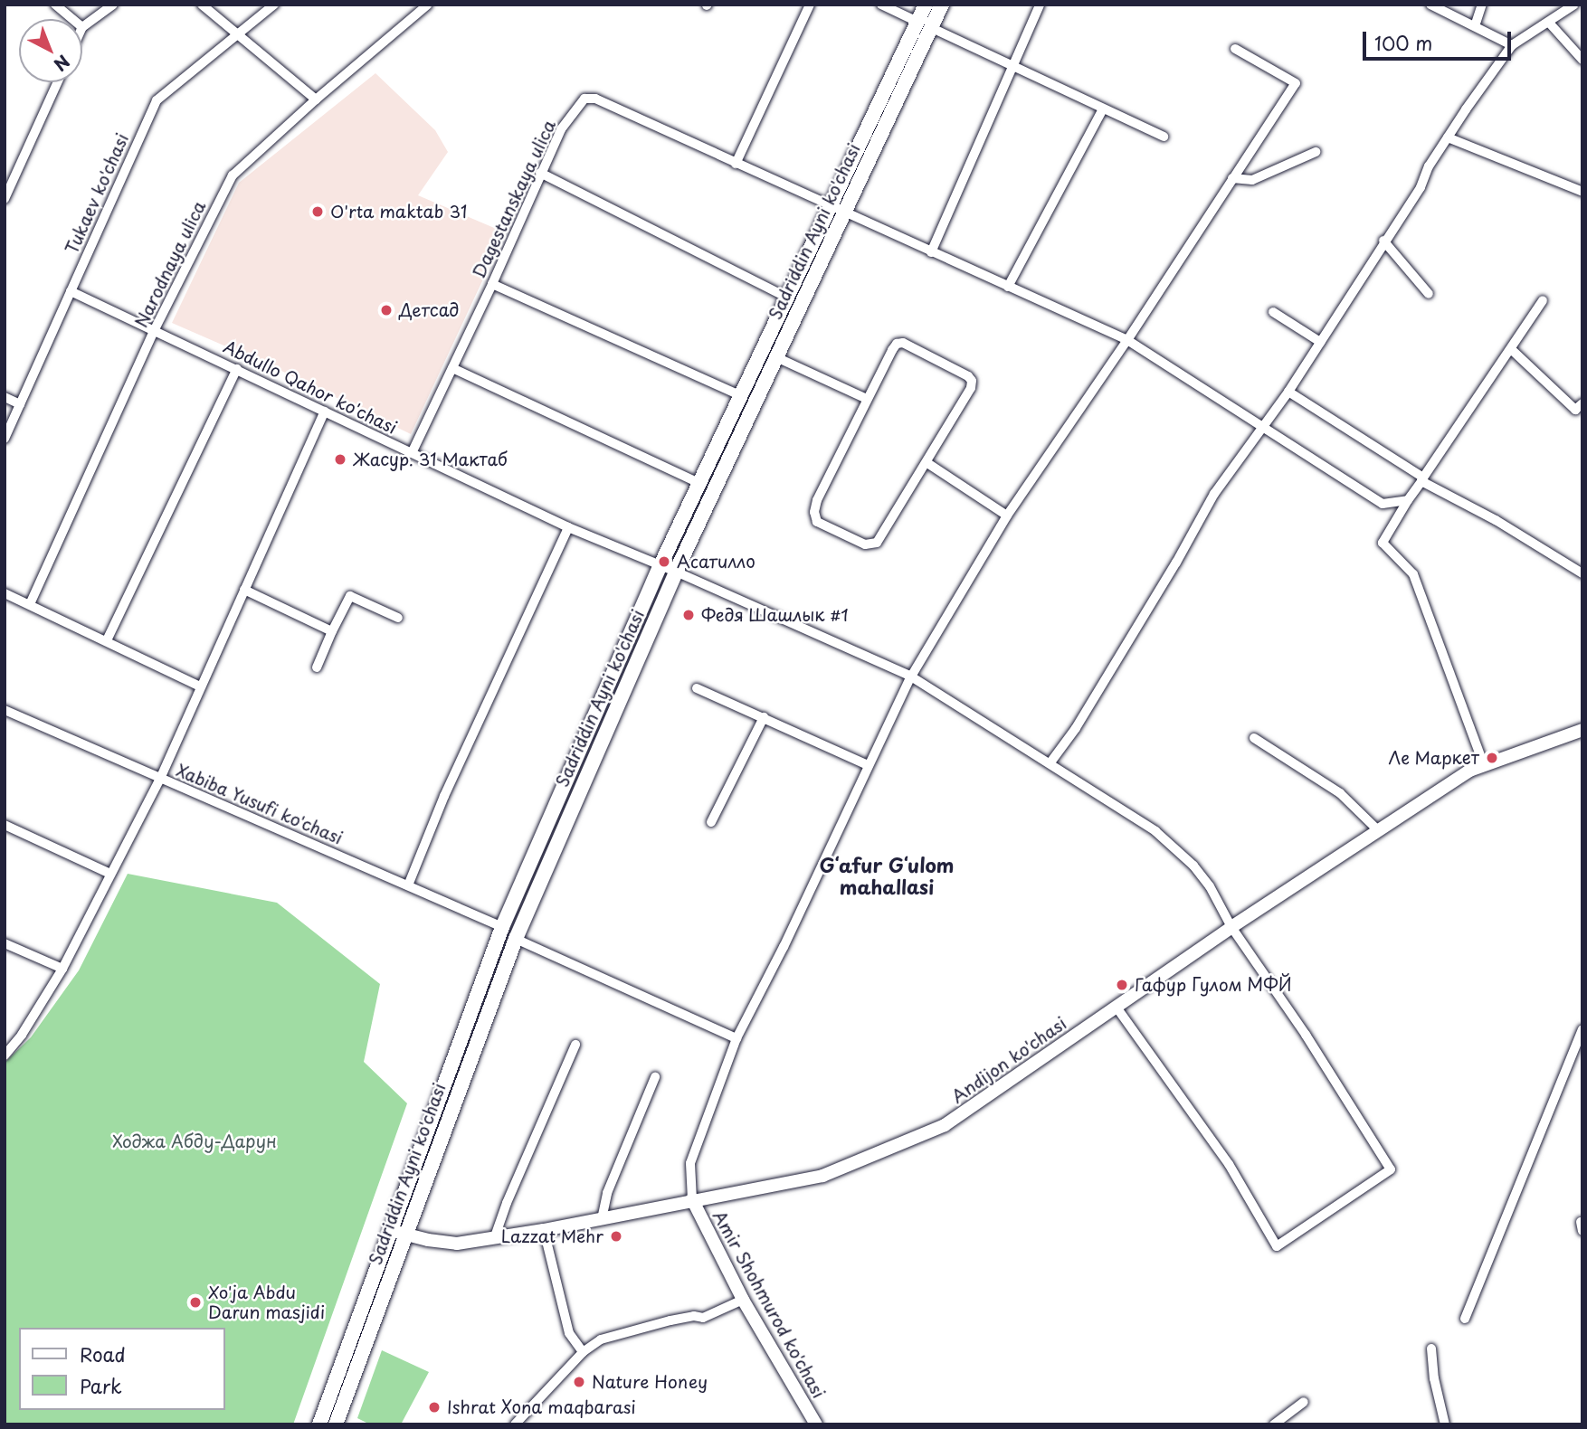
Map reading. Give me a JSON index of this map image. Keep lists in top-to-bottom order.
{
  "streets": {
    "main road": ["Sadriddin Ayni ko'chasi"],
    "street": [
      "Tukaev ko'chasi",
      "Dagestanskaya ulica",
      "Narodnaya ulica",
      "Abdullo Qahor ko'chasi",
      "Xabiba Yusufi ko'chasi",
      "Andijon ko'chasi",
      "Amir Shohmurod ko'chasi"
    ]
  },
  "crossings": [
    ["Tukaev ko'chasi", "Abdullo Qahor ko'chasi"],
    ["Dagestanskaya ulica", "Abdullo Qahor ko'chasi"],
    ["Sadriddin Ayni ko'chasi", "Abdullo Qahor ko'chasi"],
    ["Sadriddin Ayni ko'chasi", "Xabiba Yusufi ko'chasi"],
    ["Sadriddin Ayni ko'chasi", "Andijon ko'chasi"],
    ["Narodnaya ulica", "Abdullo Qahor ko'chasi"],
    ["Abdullo Qahor ko'chasi", "Andijon ko'chasi"],
    ["Andijon ko'chasi", "Amir Shohmurod ko'chasi"]
  ],
  "districts": ["Gʻafur Gʻulom mahallasi"],
  "parks": ["Ходжа Абду-Дарун"],
  "places": [
    "O'rta maktab 31",
    "Детсад",
    "Жасур. 31 Мактаб",
    "Асатилло",
    "Федя Шашлык #1",
    "Ле Маркет",
    "Гафур Гулом МФЙ",
    "Lazzat Mehr",
    "Xo'ja Abdu Darun masjidi",
    "Nature Honey",
    "Ishrat Хоnа mаqbаrasi"
  ],
  "legend": ["Road", "Park"],
  "scale_bar": "100 m",
  "north": "bottom right"
}
